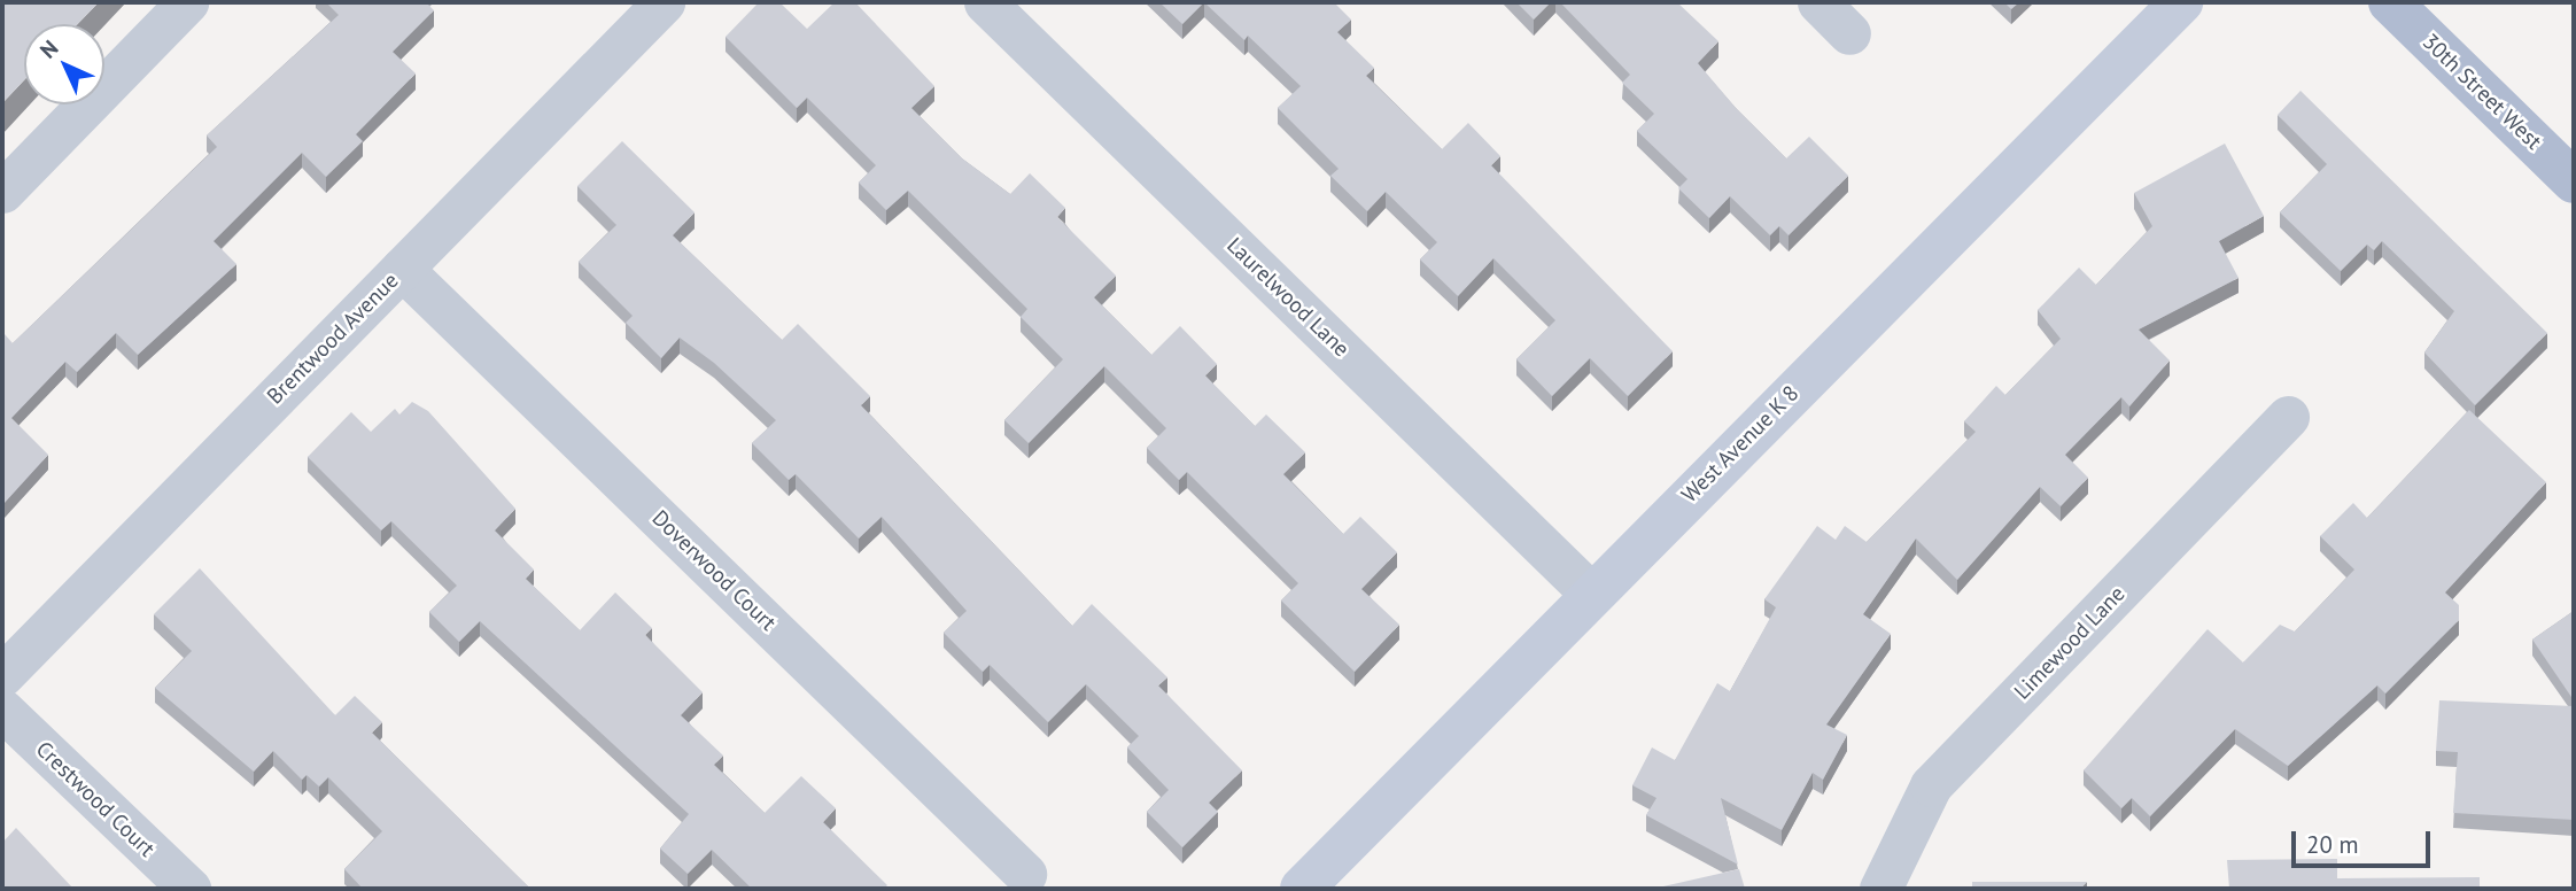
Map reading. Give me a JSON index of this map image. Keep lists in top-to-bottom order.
{
  "streets": {
    "main road": ["30th Street West"],
    "street": [
      "Laurelwood Lane",
      "Brentwood Avenue",
      "West Avenue K 8",
      "Doverwood Court",
      "Limewood Lane",
      "Crestwood Court"
    ]
  },
  "crossings": [
    ["Laurelwood Lane", "West Avenue K 8"],
    ["Brentwood Avenue", "Doverwood Court"]
  ],
  "scale_bar": "20 m",
  "north": "top left"
}
